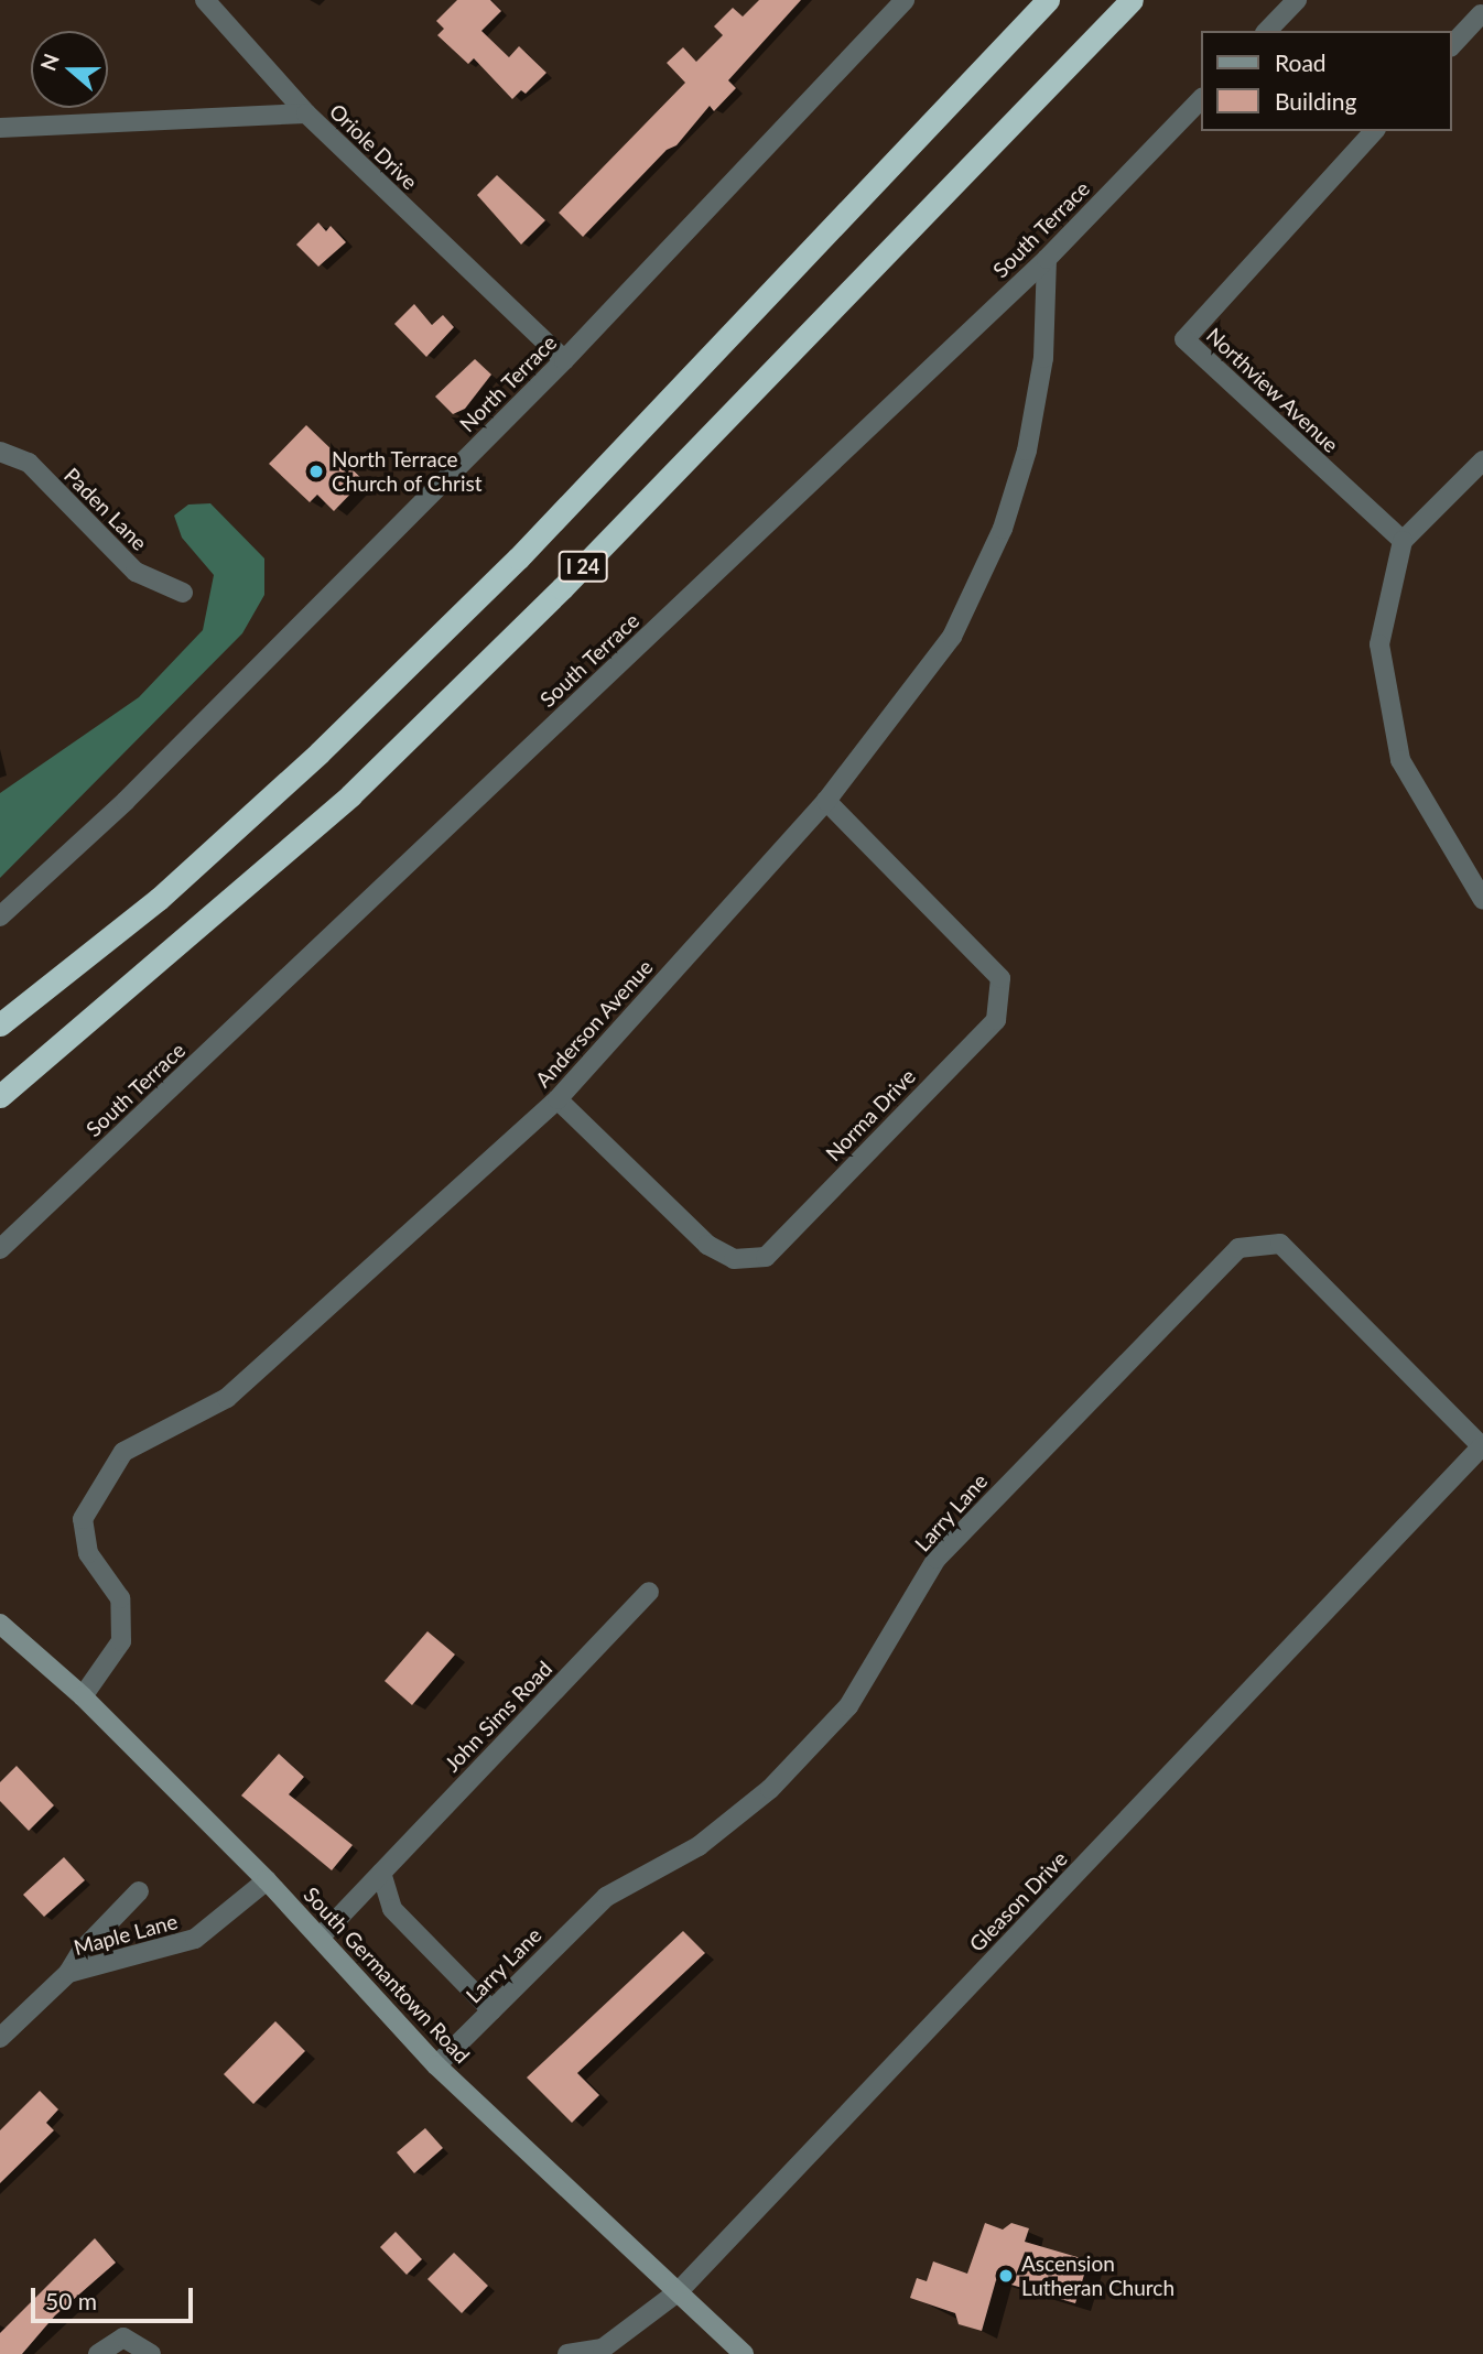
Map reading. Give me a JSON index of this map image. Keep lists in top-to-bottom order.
{
  "streets": {
    "highway": ["I 24"],
    "main road": ["South Germantown Road"],
    "street": [
      "Oriole Drive",
      "South Terrace",
      "North Terrace",
      "Northview Avenue",
      "Paden Lane",
      "Anderson Avenue",
      "Norma Drive",
      "Larry Lane",
      "John Sims Road",
      "Gleason Drive",
      "Maple Lane"
    ]
  },
  "crossings": [
    ["Oriole Drive", "North Terrace"],
    ["South Terrace", "Anderson Avenue"],
    ["Anderson Avenue", "Norma Drive"],
    ["Anderson Avenue", "South Germantown Road"],
    ["Larry Lane", "Gleason Drive"],
    ["Larry Lane", "South Germantown Road"],
    ["John Sims Road", "South Germantown Road"],
    ["Gleason Drive", "South Germantown Road"],
    ["Maple Lane", "South Germantown Road"]
  ],
  "places": ["North Terrace Church of Christ", "Ascension Lutheran Church"],
  "legend": ["Road", "Building"],
  "scale_bar": "50 m",
  "north": "left"
}
